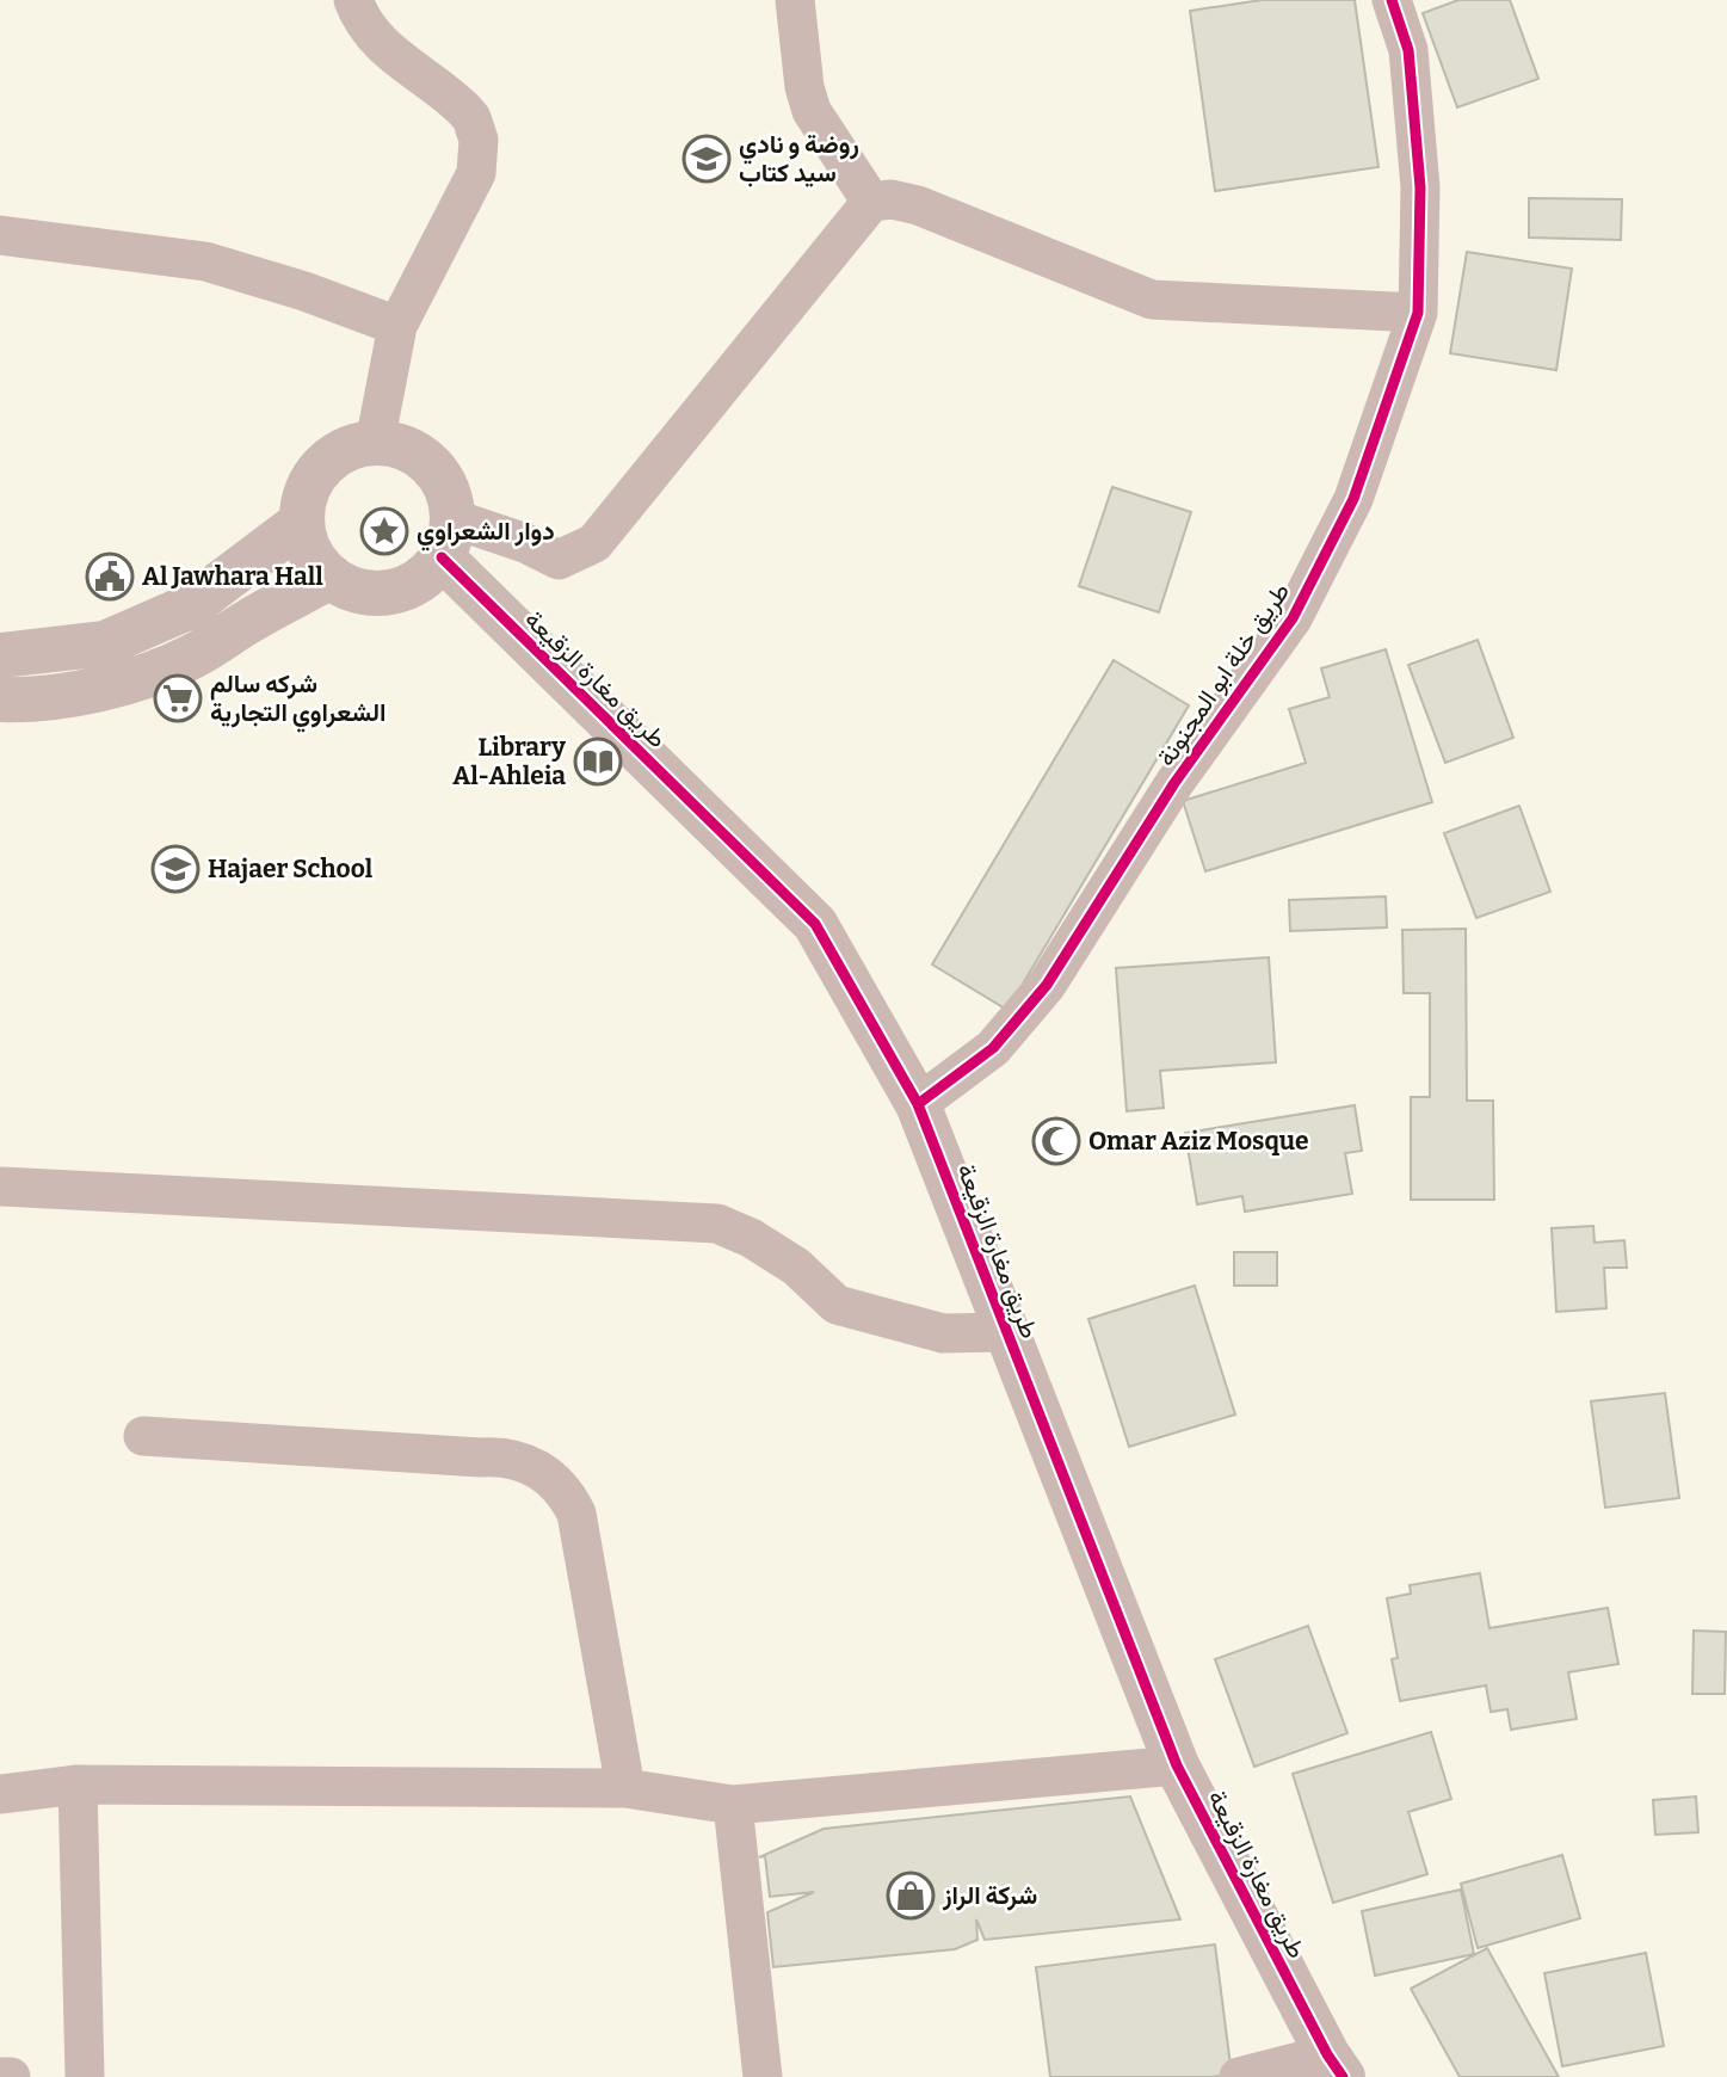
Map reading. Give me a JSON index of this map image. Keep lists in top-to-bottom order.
{
  "streets": {
    "street": ["طريق خلة ابو المجنونة", "طريق مغارة الزقيعة"]
  },
  "crossings": [
    ["طريق خلة ابو المجنونة", "طريق مغارة الزقيعة"]
  ],
  "places": {
    "school or university": ["روضة و نادي سيد كتاب", "Hajaer School"],
    "place": ["دوار الشعراوي"],
    "public building": ["Al Jawhara Hall"],
    "supermarket": ["شركه سالم الشعراوي التجارية"],
    "library": ["Library Al-Ahleia"],
    "mosque": ["Omar Aziz Mosque"],
    "shop": ["شركة الراز"]
  }
}
